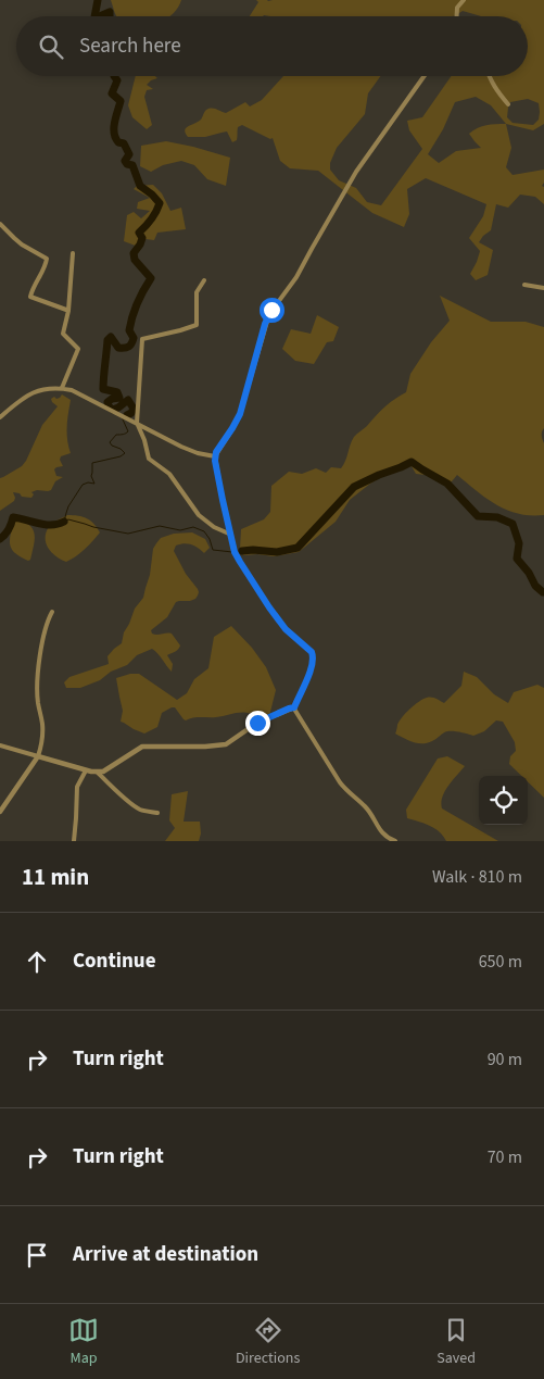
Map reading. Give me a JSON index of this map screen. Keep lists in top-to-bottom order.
{
  "page": {
    "search": "Search here",
    "heading": ["11 min", "Walk · 810 m"],
    "list": [
      ["Continue", "650 m"],
      ["Turn right", "90 m"],
      ["Turn right", "70 m"],
      "Arrive at destination"
    ],
    "nav": ["Map", "Directions", "Saved"]
  }
}
